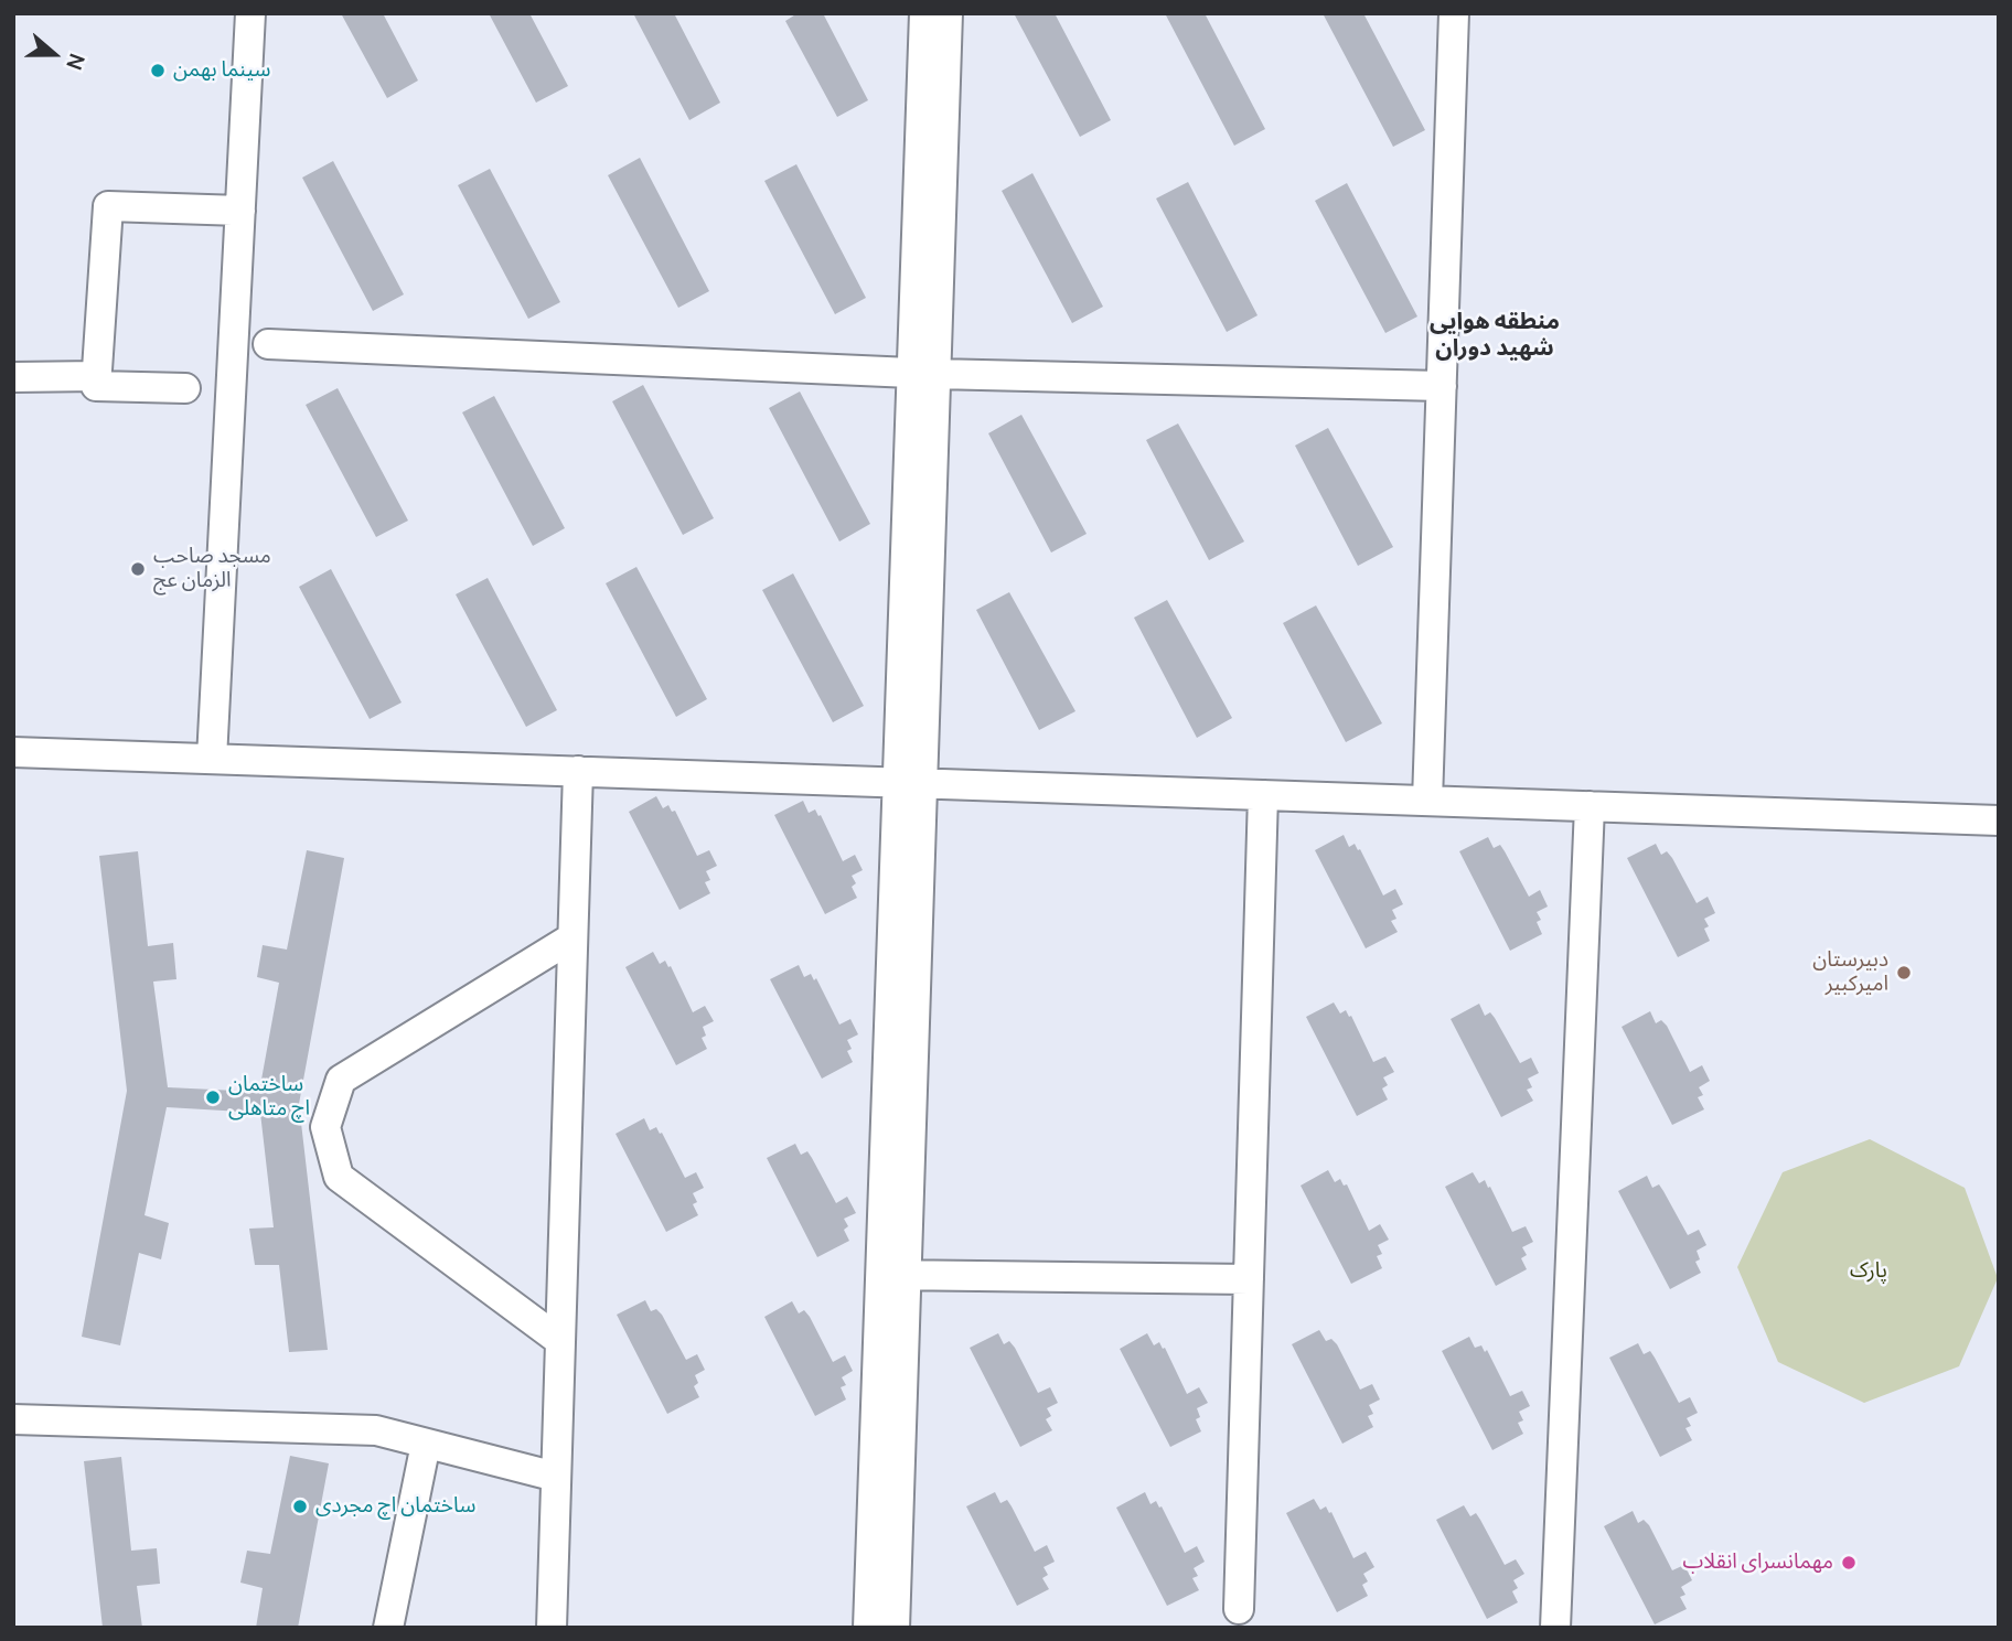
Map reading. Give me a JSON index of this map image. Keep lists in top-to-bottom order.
{
  "districts": ["منطقه هوایی شهید دوران"],
  "parks": ["پارک"],
  "places": [
    "سینما بهمن",
    "مسجد صاحب الزمان عج",
    "دبیرستان امیرکبیر",
    "ساختمان اچ متاهلی",
    "ساختمان اچ مجردی",
    "مهمانسرای انقلاب"
  ],
  "north": "right"
}
